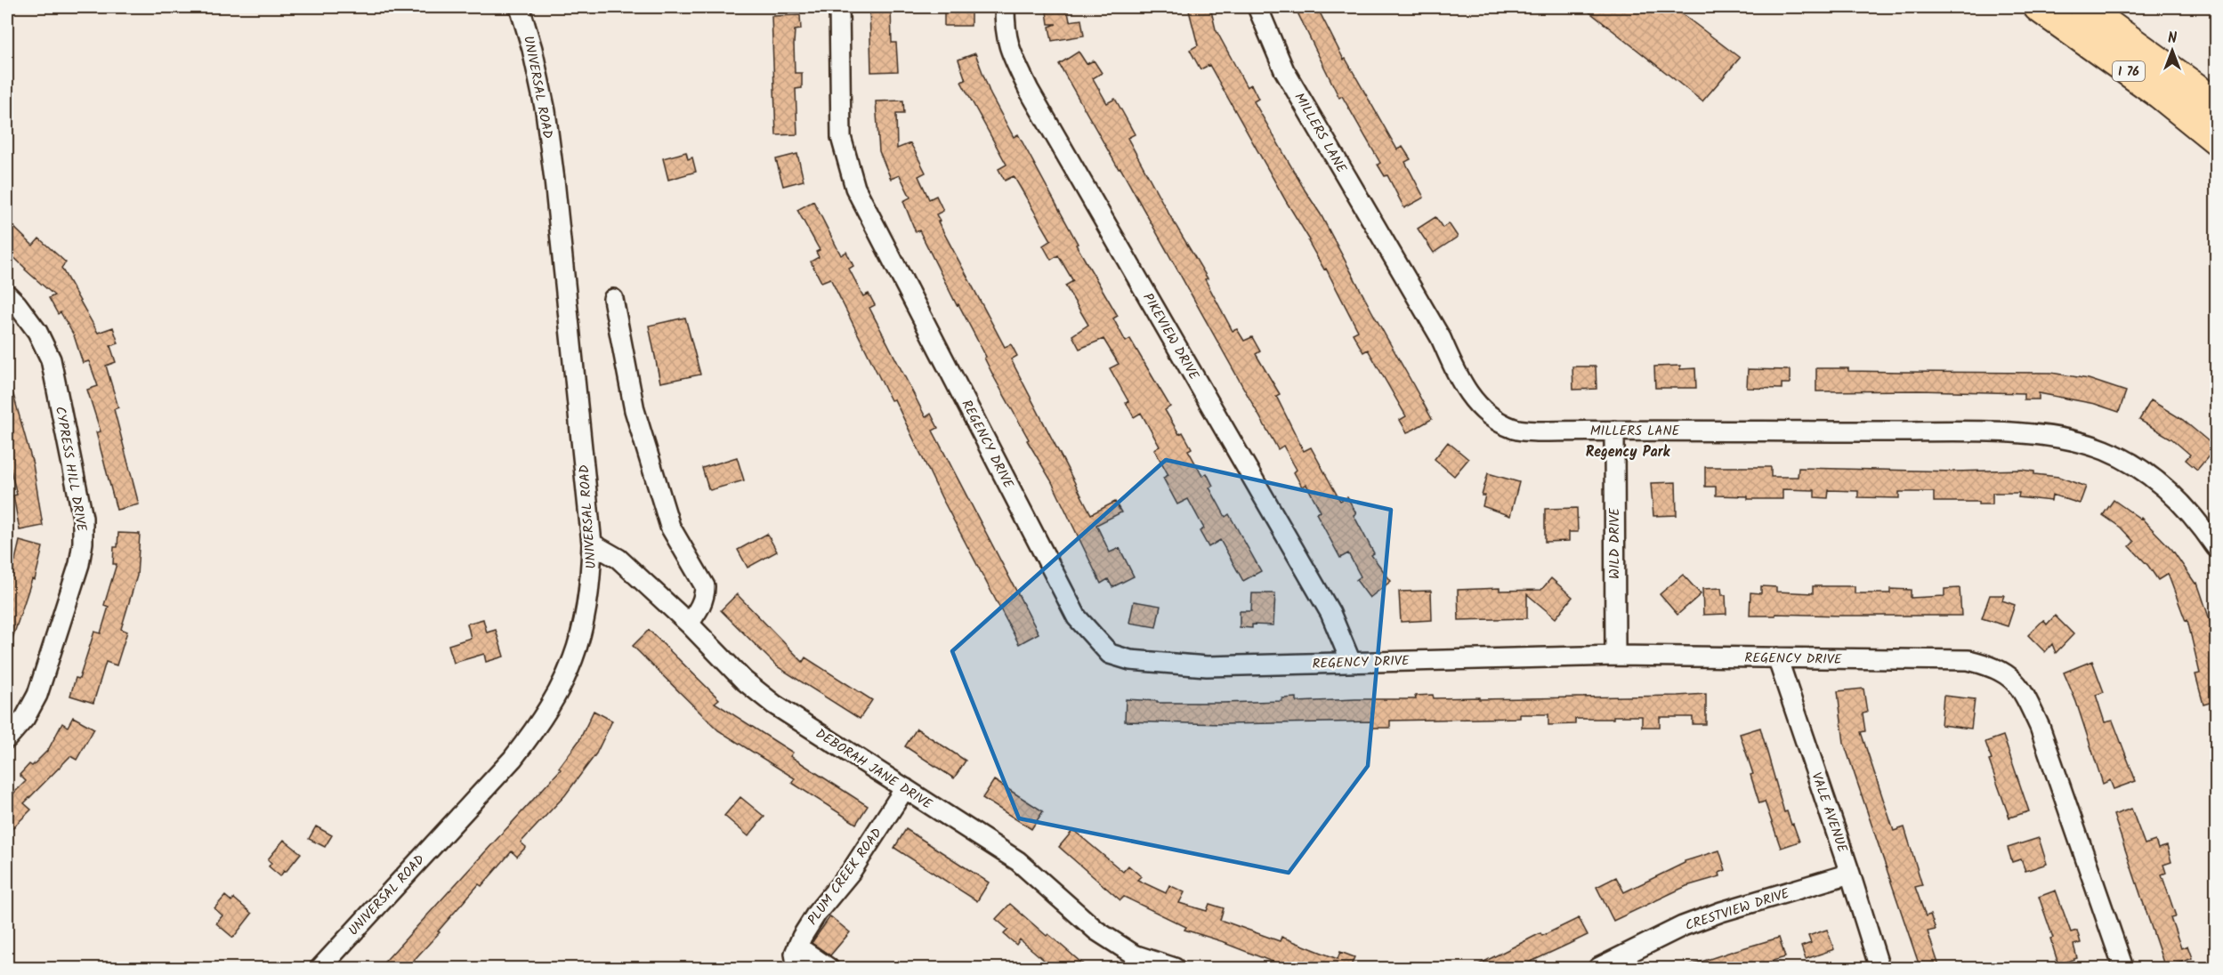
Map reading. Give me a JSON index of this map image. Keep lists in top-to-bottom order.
{
  "streets": {
    "highway": ["I 76"],
    "street": [
      "UNIVERSAL ROAD",
      "MILLERS LANE",
      "PIKEVIEW DRIVE",
      "REGENCY DRIVE",
      "CYPRESS HILL DRIVE",
      "WILD DRIVE",
      "DEBORAH JANE DRIVE",
      "VALE AVENUE",
      "PLUM CREEK ROAD",
      "CRESTVIEW DRIVE"
    ]
  },
  "crossings": [
    ["UNIVERSAL ROAD", "DEBORAH JANE DRIVE"],
    ["MILLERS LANE", "WILD DRIVE"],
    ["PIKEVIEW DRIVE", "REGENCY DRIVE"],
    ["REGENCY DRIVE", "WILD DRIVE"],
    ["REGENCY DRIVE", "VALE AVENUE"],
    ["DEBORAH JANE DRIVE", "PLUM CREEK ROAD"],
    ["VALE AVENUE", "CRESTVIEW DRIVE"]
  ],
  "districts": ["Regency Park"],
  "north": "top"
}
